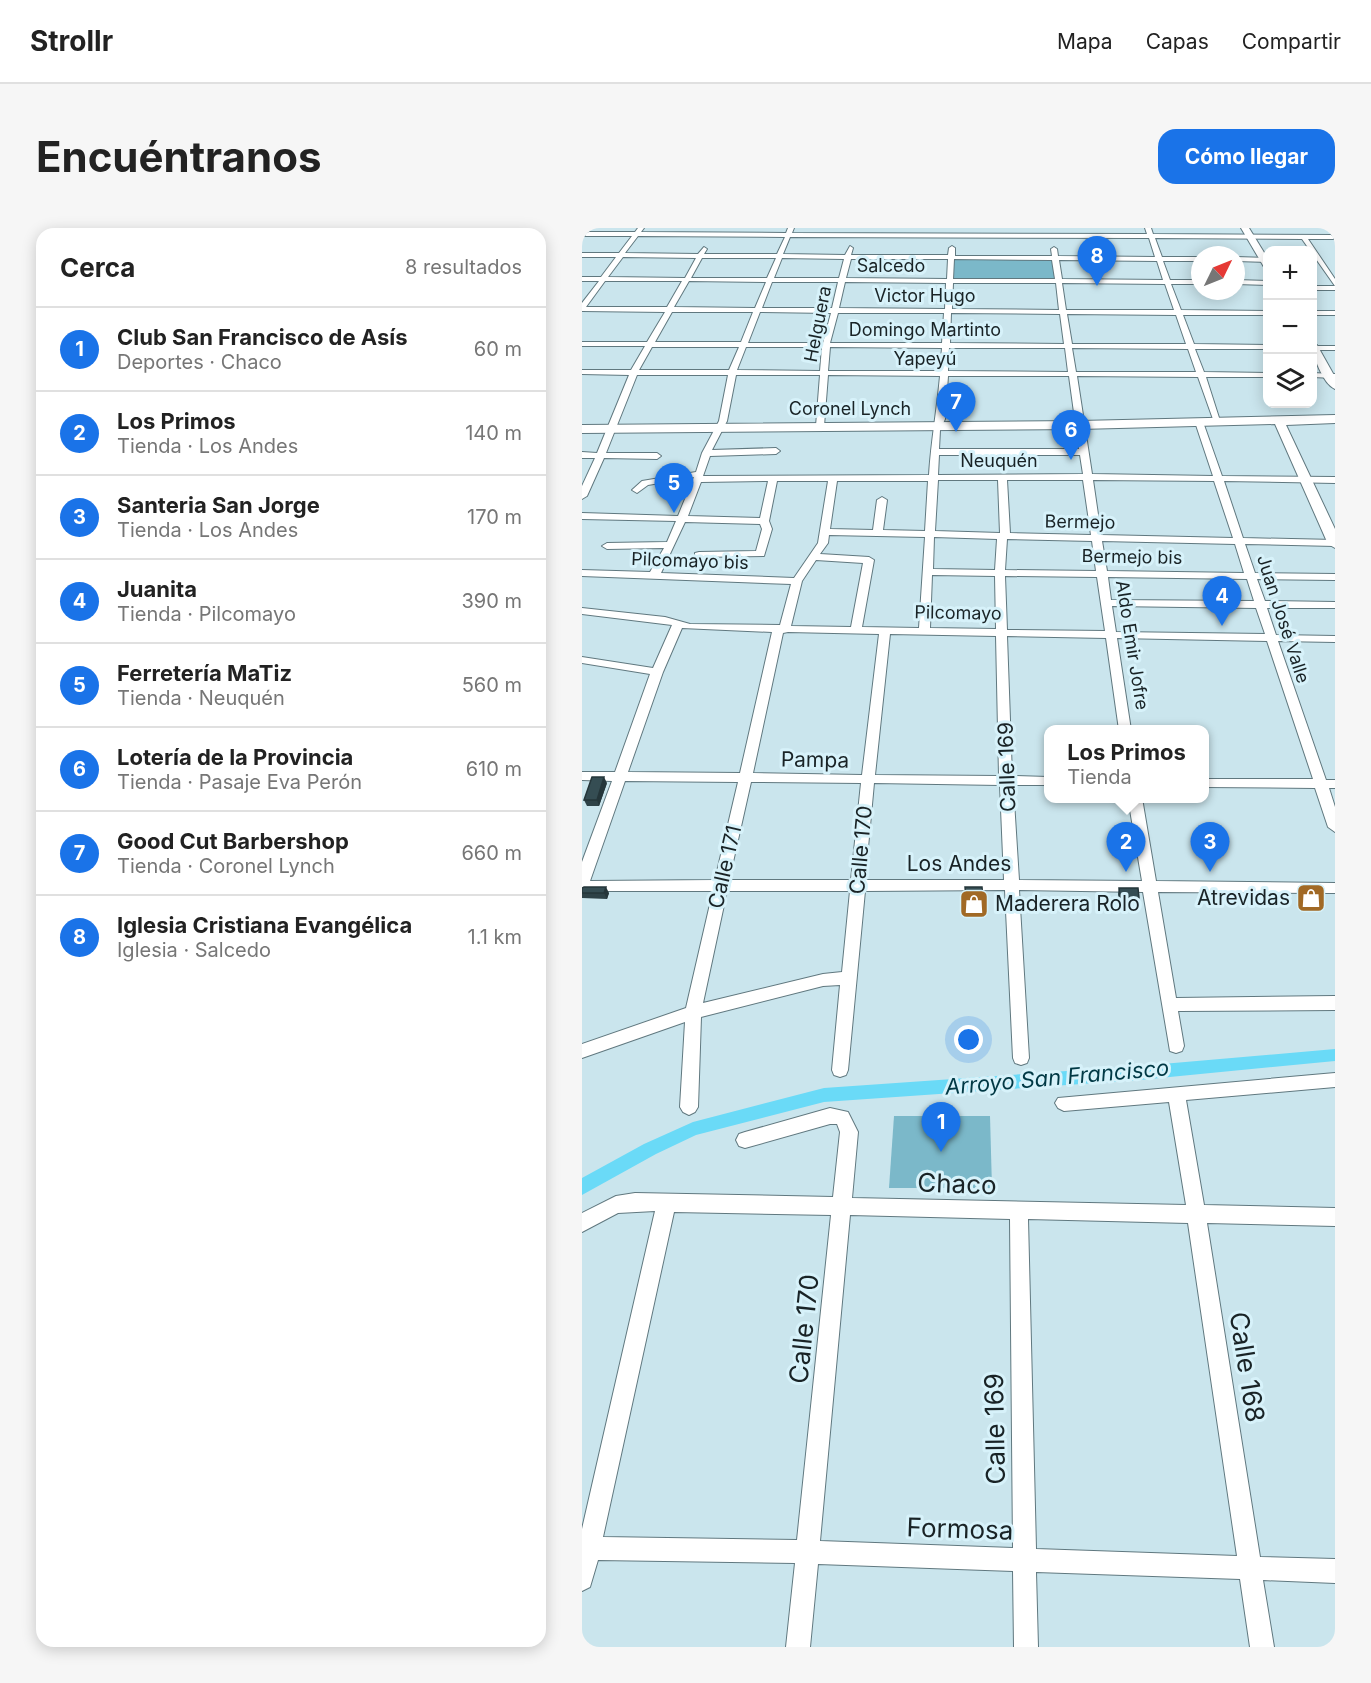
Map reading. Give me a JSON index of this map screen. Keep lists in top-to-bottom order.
{
  "streets": {
    "main road": ["Coronel Lynch"],
    "street": [
      "Salcedo",
      "Victor Hugo",
      "Helguera",
      "Domingo Martinto",
      "Yapeyú",
      "Neuquén",
      "Bermejo",
      "Bermejo bis",
      "Pilcomayo bis",
      "Pilcomayo",
      "Juan José Valle",
      "Aldo Emir Jofre",
      "Pampa",
      "Calle 169",
      "Calle 170",
      "Los Andes",
      "Calle 171",
      "Chaco",
      "Calle 168",
      "Formosa"
    ]
  },
  "crossings": [
    ["Salcedo", "Helguera"],
    ["Salcedo", "Aldo Emir Jofre"],
    ["Victor Hugo", "Helguera"],
    ["Victor Hugo", "Aldo Emir Jofre"],
    ["Helguera", "Domingo Martinto"],
    ["Helguera", "Yapeyú"],
    ["Helguera", "Coronel Lynch"],
    ["Domingo Martinto", "Aldo Emir Jofre"],
    ["Yapeyú", "Aldo Emir Jofre"],
    ["Coronel Lynch", "Juan José Valle"],
    ["Coronel Lynch", "Aldo Emir Jofre"],
    ["Neuquén", "Juan José Valle"],
    ["Neuquén", "Aldo Emir Jofre"],
    ["Neuquén", "Calle 169"],
    ["Neuquén", "Calle 171"],
    ["Bermejo", "Juan José Valle"],
    ["Bermejo", "Aldo Emir Jofre"],
    ["Bermejo", "Calle 169"],
    ["Bermejo", "Calle 171"],
    ["Bermejo bis", "Juan José Valle"],
    ["Bermejo bis", "Aldo Emir Jofre"],
    ["Bermejo bis", "Calle 169"],
    ["Pilcomayo bis", "Calle 171"],
    ["Pilcomayo", "Juan José Valle"],
    ["Pilcomayo", "Aldo Emir Jofre"],
    ["Pilcomayo", "Calle 169"],
    ["Pilcomayo", "Calle 170"],
    ["Pilcomayo", "Calle 171"],
    ["Pampa", "Calle 169"],
    ["Pampa", "Calle 170"],
    ["Pampa", "Calle 171"],
    ["Calle 169", "Los Andes"],
    ["Calle 169", "Chaco"],
    ["Calle 169", "Formosa"],
    ["Calle 170", "Los Andes"],
    ["Calle 170", "Chaco"],
    ["Calle 170", "Formosa"],
    ["Los Andes", "Calle 171"],
    ["Chaco", "Calle 168"],
    ["Calle 168", "Formosa"]
  ],
  "water": ["Arroyo San Francisco"],
  "places": {
    "shop": ["Atrevidas", "Maderera Rolo"]
  },
  "north": "top right",
  "page": {
    "header": "Strollr",
    "nav": ["Mapa", "Capas", "Compartir"],
    "buttons": "Cómo llegar",
    "title": "Encuéntranos",
    "heading": ["Cerca", "8 resultados"],
    "pins": [
      "8",
      "7",
      "6",
      "5",
      "4",
      "2",
      "3",
      "1"
    ],
    "map_buttons": ["+", "−"],
    "list": [
      {
        "mark": "1",
        "name": "Club San Francisco de Asís",
        "note": "Deportes · Chaco",
        "value": "60 m"
      },
      {
        "mark": "2",
        "name": "Los Primos",
        "note": "Tienda · Los Andes",
        "value": "140 m"
      },
      {
        "mark": "3",
        "name": "Santeria San Jorge",
        "note": "Tienda · Los Andes",
        "value": "170 m"
      },
      {
        "mark": "4",
        "name": "Juanita",
        "note": "Tienda · Pilcomayo",
        "value": "390 m"
      },
      {
        "mark": "5",
        "name": "Ferretería MaTiz",
        "note": "Tienda · Neuquén",
        "value": "560 m"
      },
      {
        "mark": "6",
        "name": "Lotería de la Provincia",
        "note": "Tienda · Pasaje Eva Perón",
        "value": "610 m"
      },
      {
        "mark": "7",
        "name": "Good Cut Barbershop",
        "note": "Tienda · Coronel Lynch",
        "value": "660 m"
      },
      {
        "mark": "8",
        "name": "Iglesia Cristiana Evangélica",
        "note": "Iglesia · Salcedo",
        "value": "1.1 km"
      }
    ],
    "popup": ["Los Primos", "Tienda"]
  }
}
